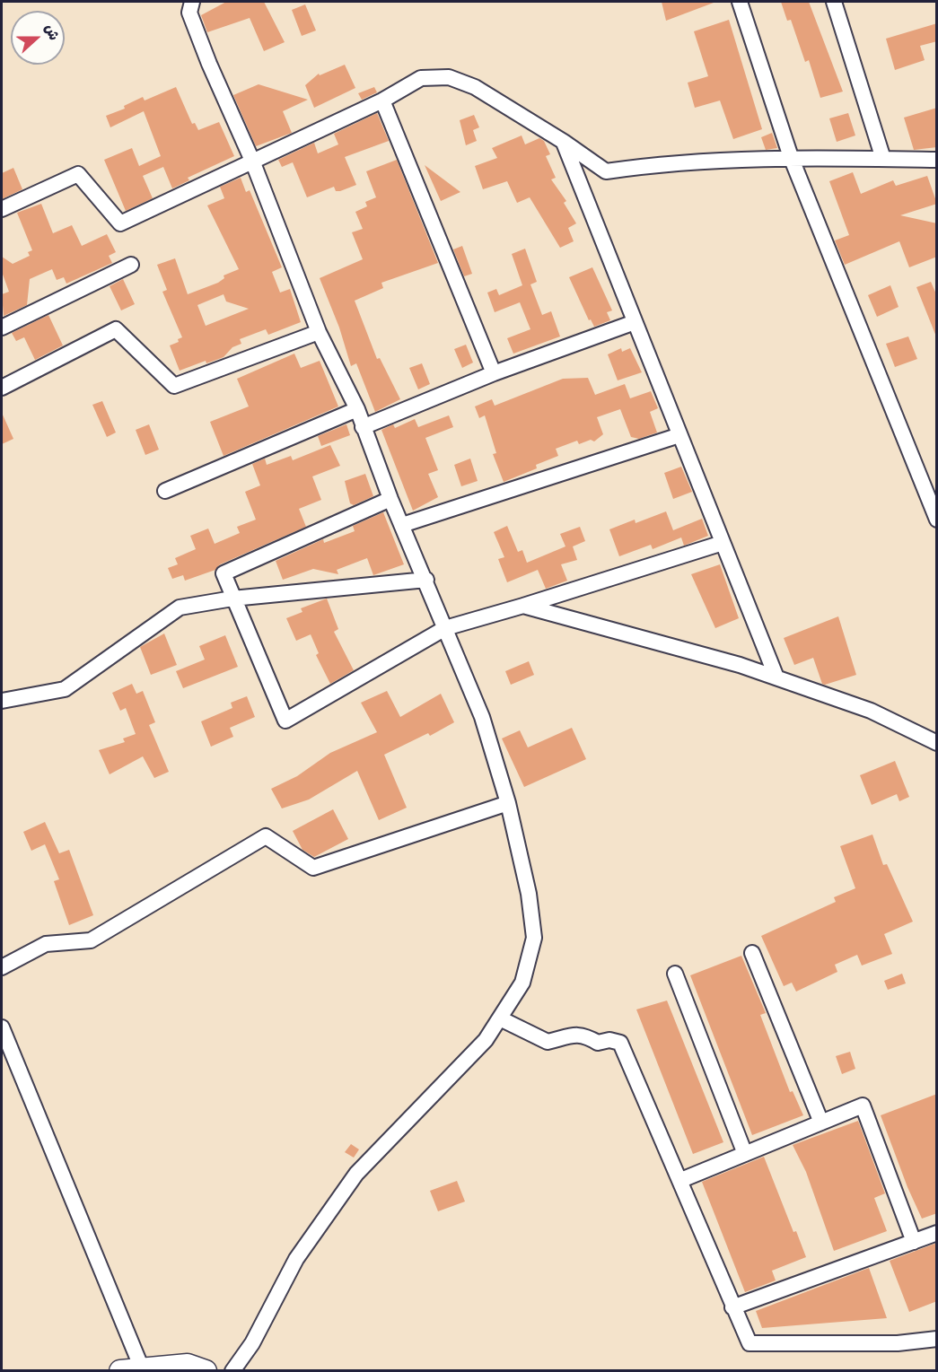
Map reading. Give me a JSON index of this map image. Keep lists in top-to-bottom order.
{
  "north": "right"
}
